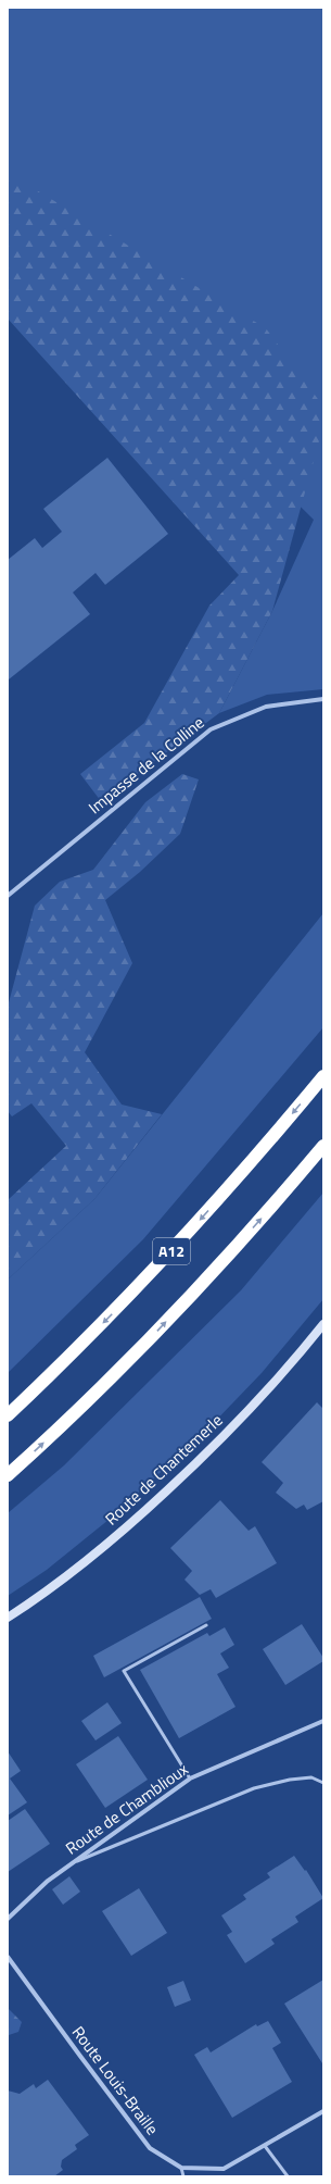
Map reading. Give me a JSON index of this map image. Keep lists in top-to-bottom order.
{
  "streets": {
    "highway": ["A12"],
    "street": [
      "Impasse de la Colline",
      "Route de Chantemerle",
      "Route de Chamblioux",
      "Route Louis-Braille"
    ]
  }
}
